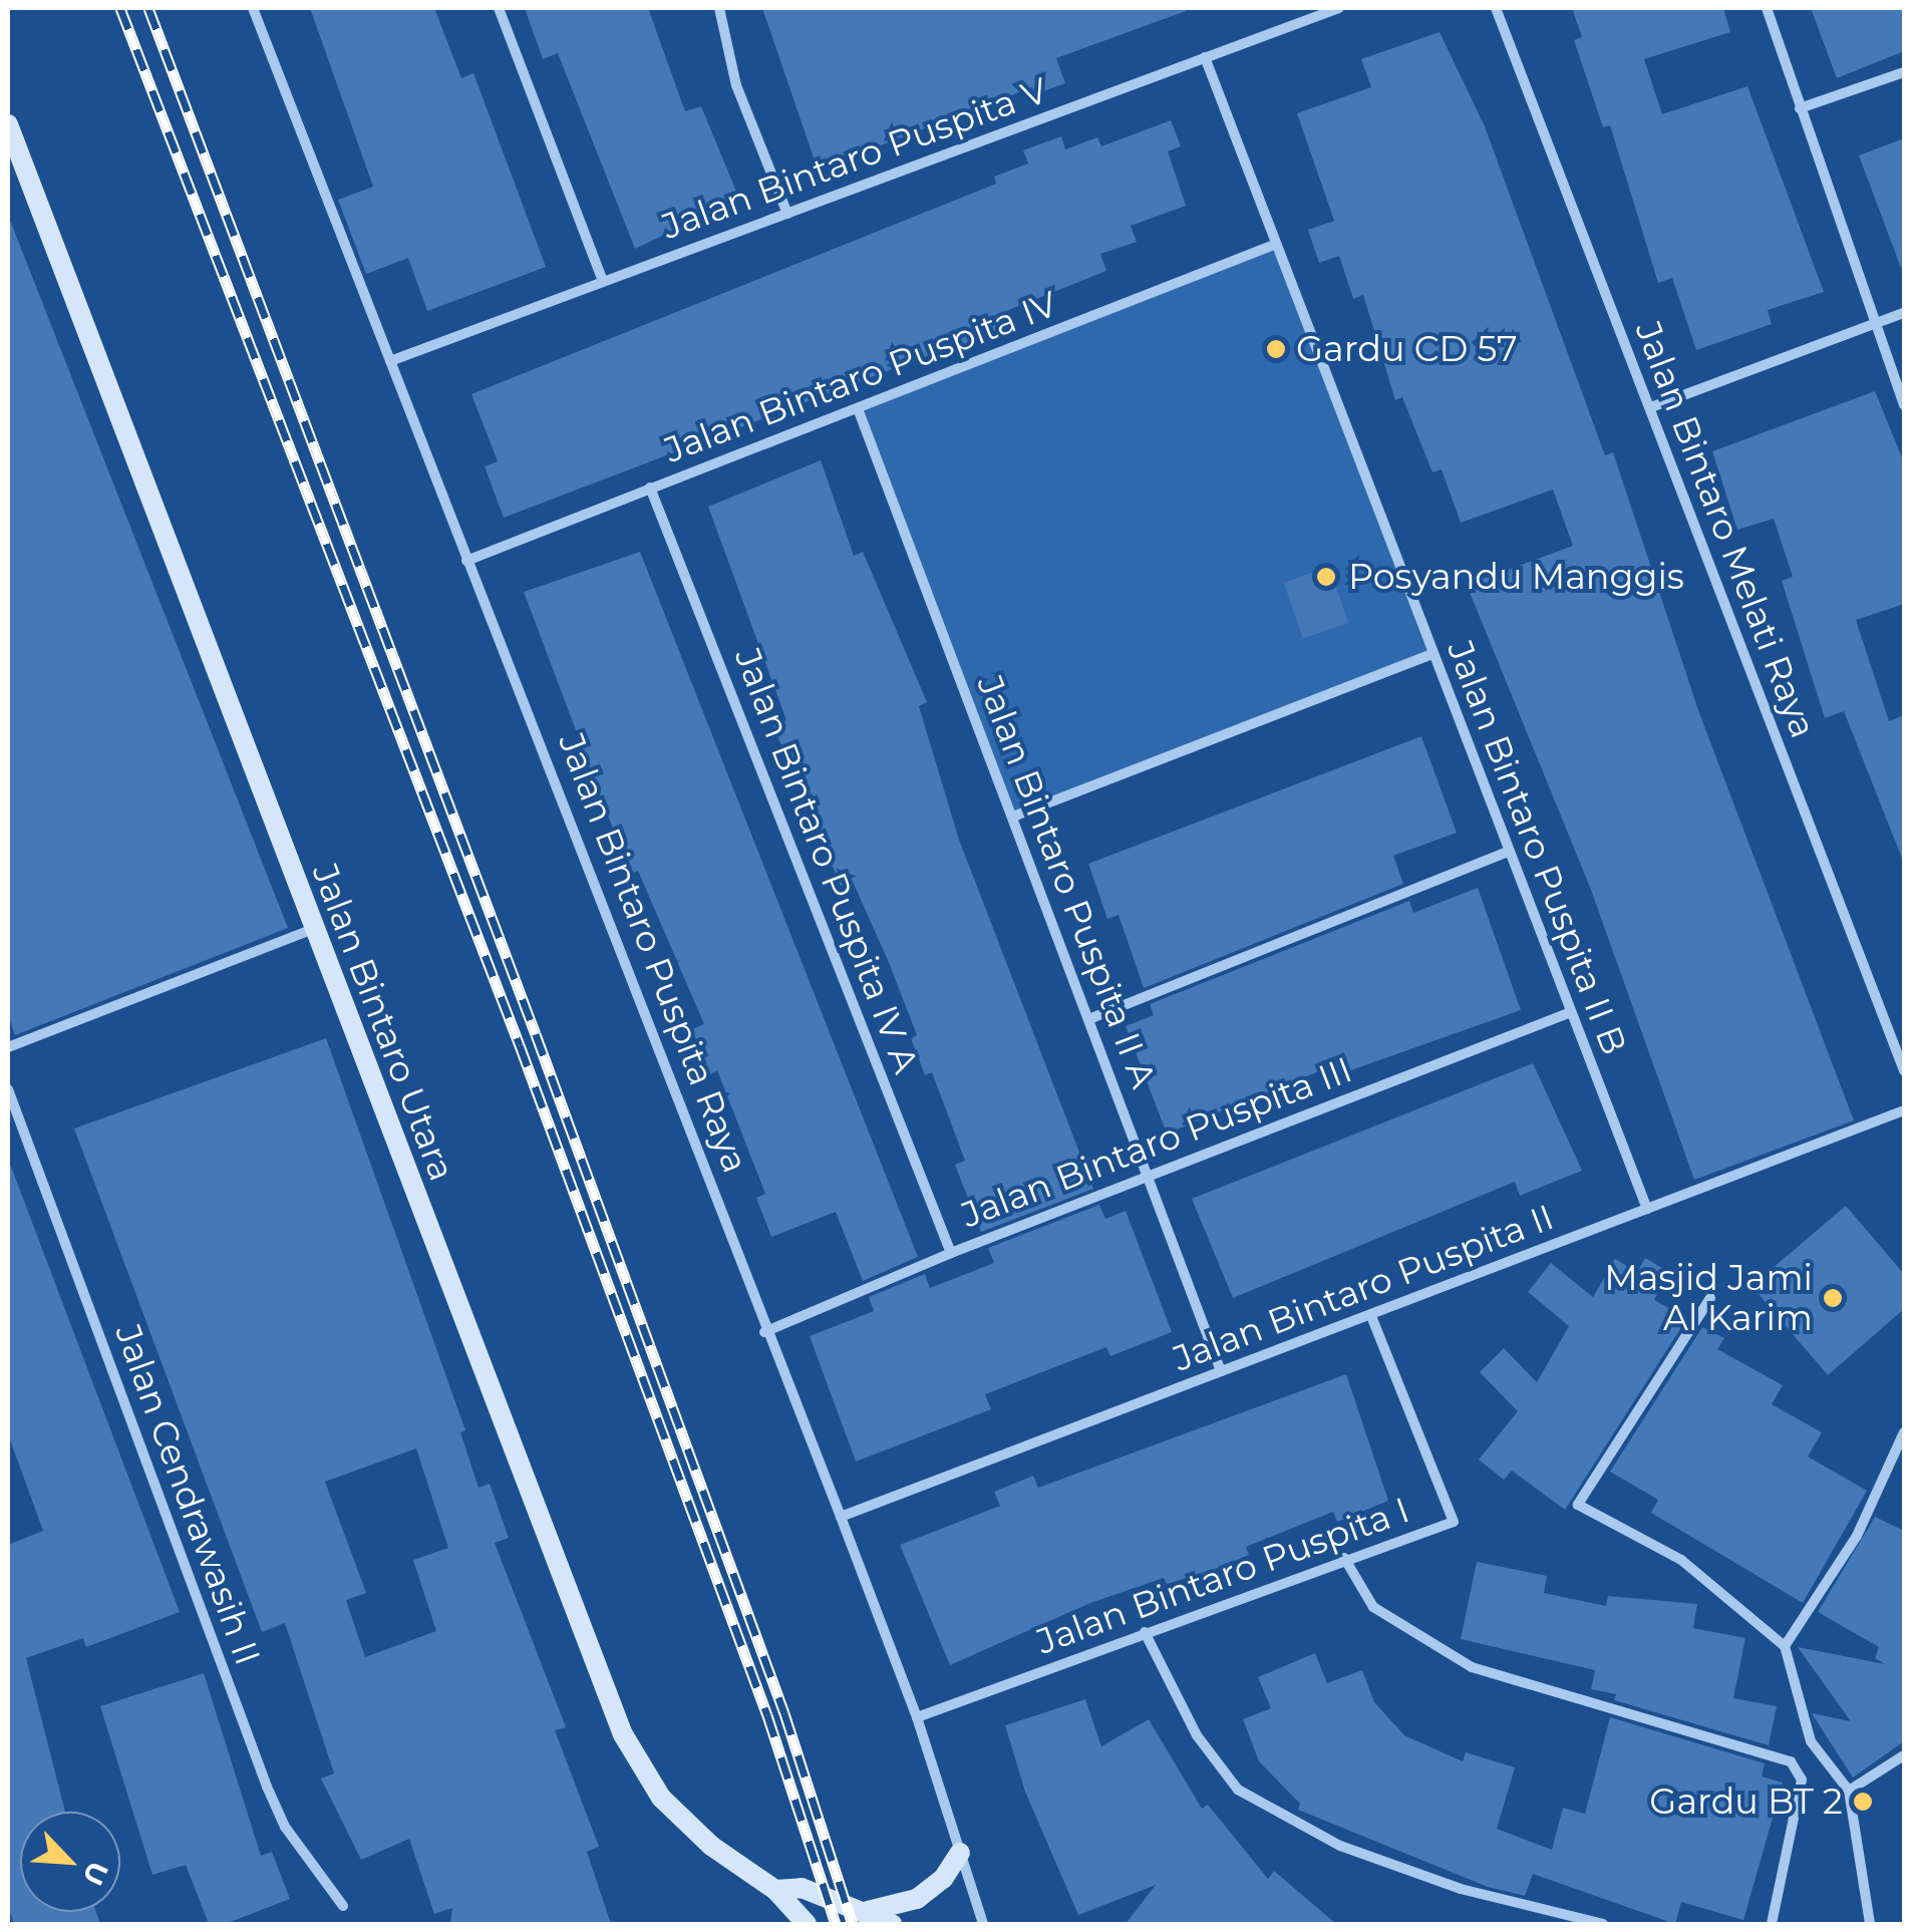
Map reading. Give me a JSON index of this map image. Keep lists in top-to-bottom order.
{
  "streets": {
    "main road": ["Jalan Bintaro Utara"],
    "street": [
      "Jalan Bintaro Puspita V",
      "Jalan Bintaro Puspita IV",
      "Jalan Bintaro Melati Raya",
      "Jalan Bintaro Puspita II B",
      "Jalan Bintaro Puspita IV A",
      "Jalan Bintaro Puspita II A",
      "Jalan Bintaro Puspita Raya",
      "Jalan Bintaro Puspita III",
      "Jalan Bintaro Puspita II",
      "Jalan Cendrawasih II",
      "Jalan Bintaro Puspita I"
    ]
  },
  "crossings": [
    ["Jalan Bintaro Puspita V", "Jalan Bintaro Puspita II B"],
    ["Jalan Bintaro Puspita V", "Jalan Bintaro Puspita Raya"],
    ["Jalan Bintaro Puspita IV", "Jalan Bintaro Puspita II B"],
    ["Jalan Bintaro Puspita IV", "Jalan Bintaro Puspita IV A"],
    ["Jalan Bintaro Puspita IV", "Jalan Bintaro Puspita II A"],
    ["Jalan Bintaro Puspita IV", "Jalan Bintaro Puspita Raya"],
    ["Jalan Bintaro Puspita II B", "Jalan Bintaro Puspita III"],
    ["Jalan Bintaro Puspita II B", "Jalan Bintaro Puspita II"],
    ["Jalan Bintaro Puspita IV A", "Jalan Bintaro Puspita III"],
    ["Jalan Bintaro Puspita II A", "Jalan Bintaro Puspita III"],
    ["Jalan Bintaro Puspita II A", "Jalan Bintaro Puspita II"],
    ["Jalan Bintaro Puspita Raya", "Jalan Bintaro Puspita III"],
    ["Jalan Bintaro Puspita Raya", "Jalan Bintaro Puspita II"],
    ["Jalan Bintaro Puspita Raya", "Jalan Bintaro Puspita I"],
    ["Jalan Bintaro Puspita II", "Jalan Bintaro Puspita I"]
  ],
  "places": [
    "Gardu CD 57",
    "Posyandu Manggis",
    "Masjid Jami Al Karim",
    "Gardu BT 2"
  ],
  "north": "bottom right"
}
